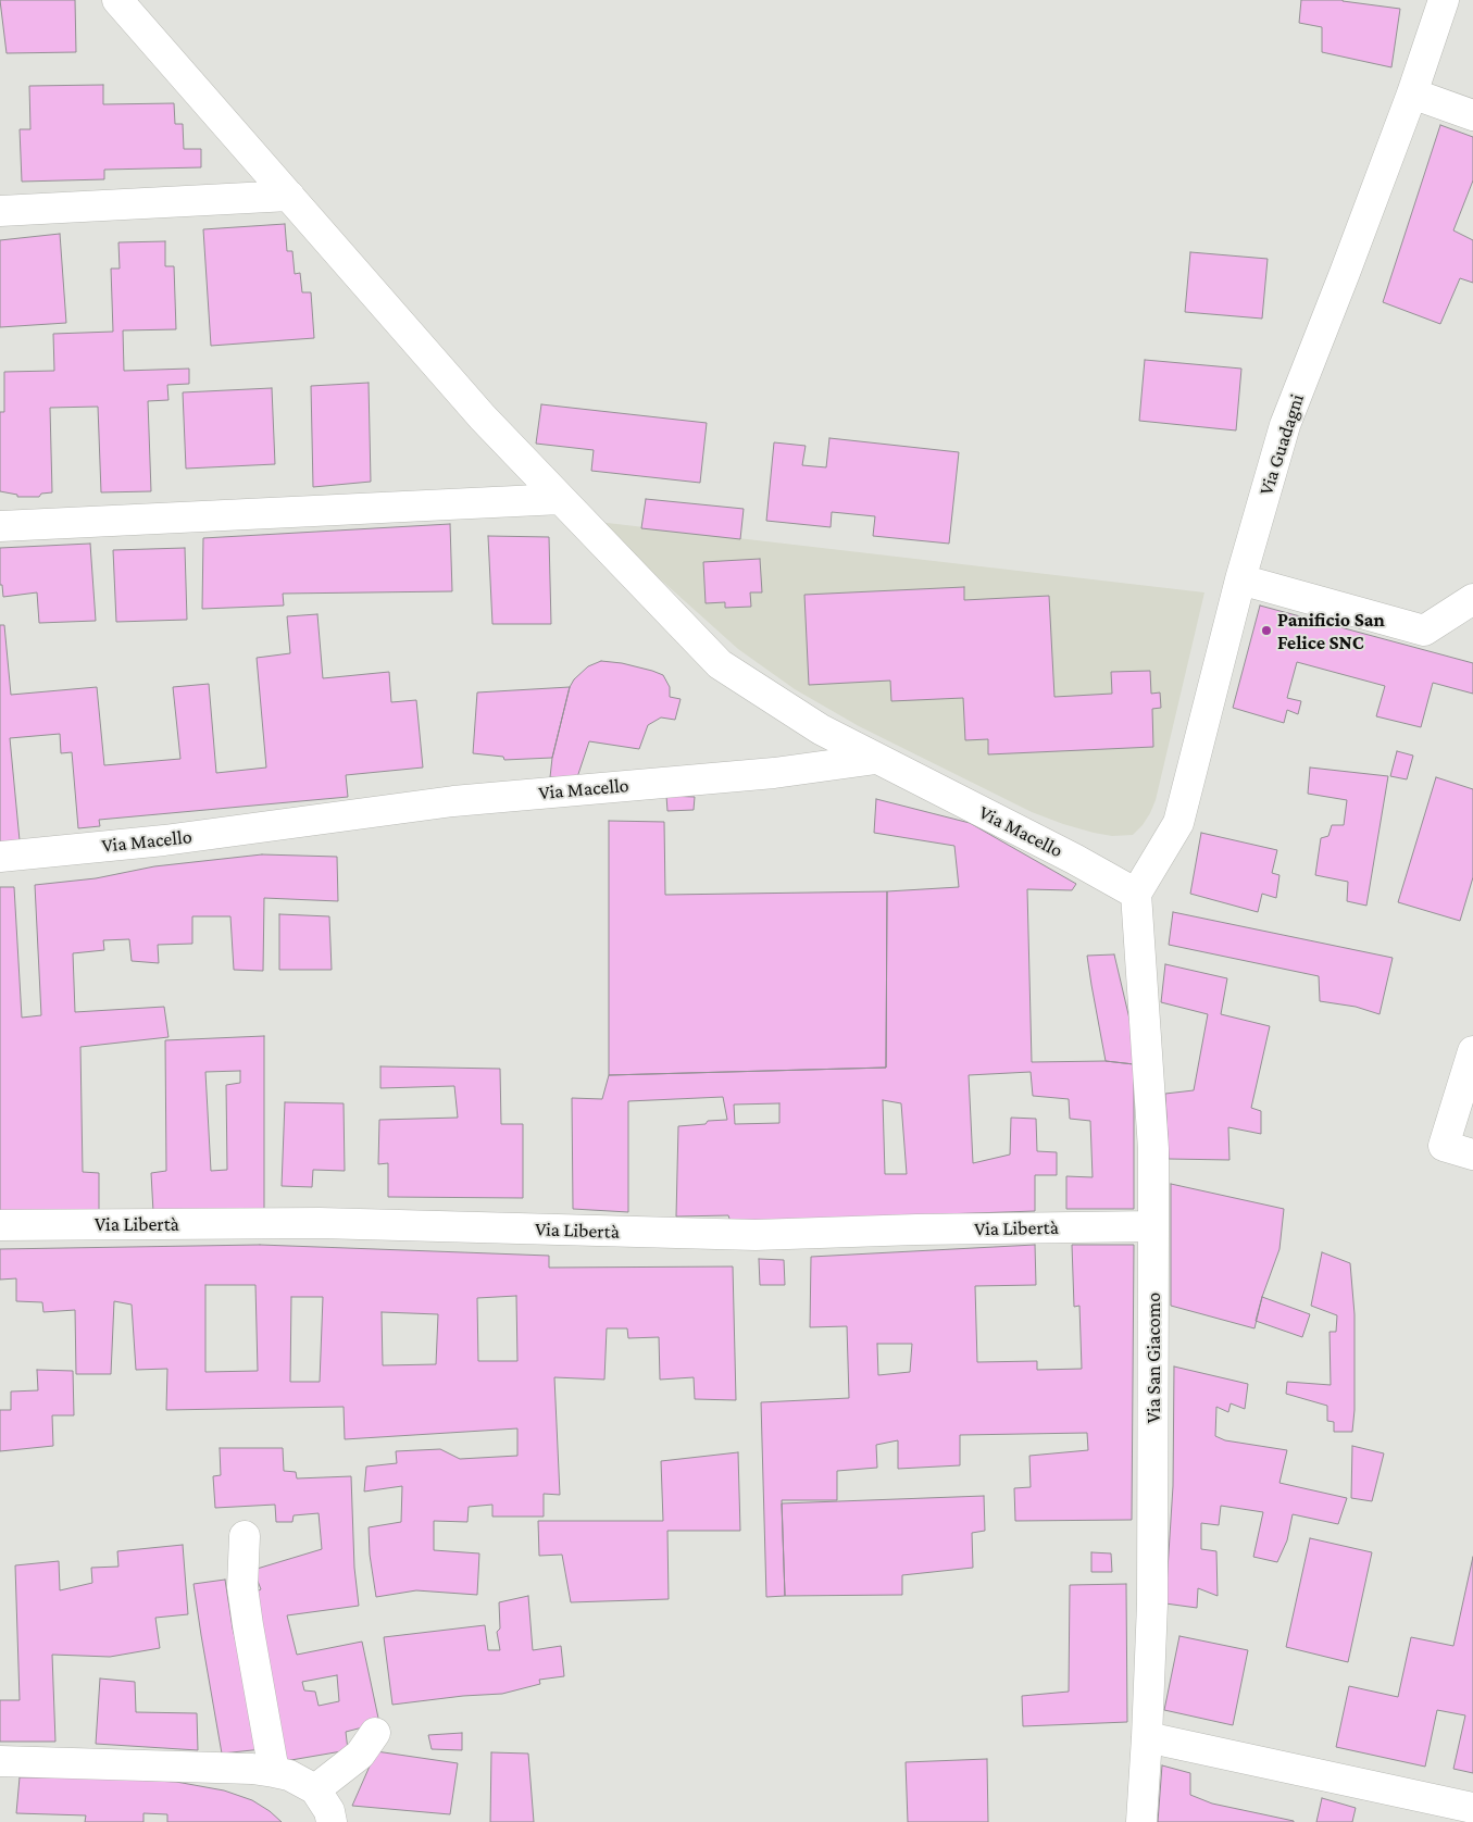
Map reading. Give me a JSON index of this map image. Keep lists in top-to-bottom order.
{
  "streets": {
    "street": [
      "Via Guadagni",
      "Via Macello",
      "Via Libertà",
      "Via San Giacomo"
    ]
  },
  "crossings": [
    ["Via Guadagni", "Via Macello"],
    ["Via Guadagni", "Via San Giacomo"],
    ["Via Macello", "Via San Giacomo"],
    ["Via Libertà", "Via San Giacomo"]
  ],
  "places": ["Panificio San Felice SNC"]
}
